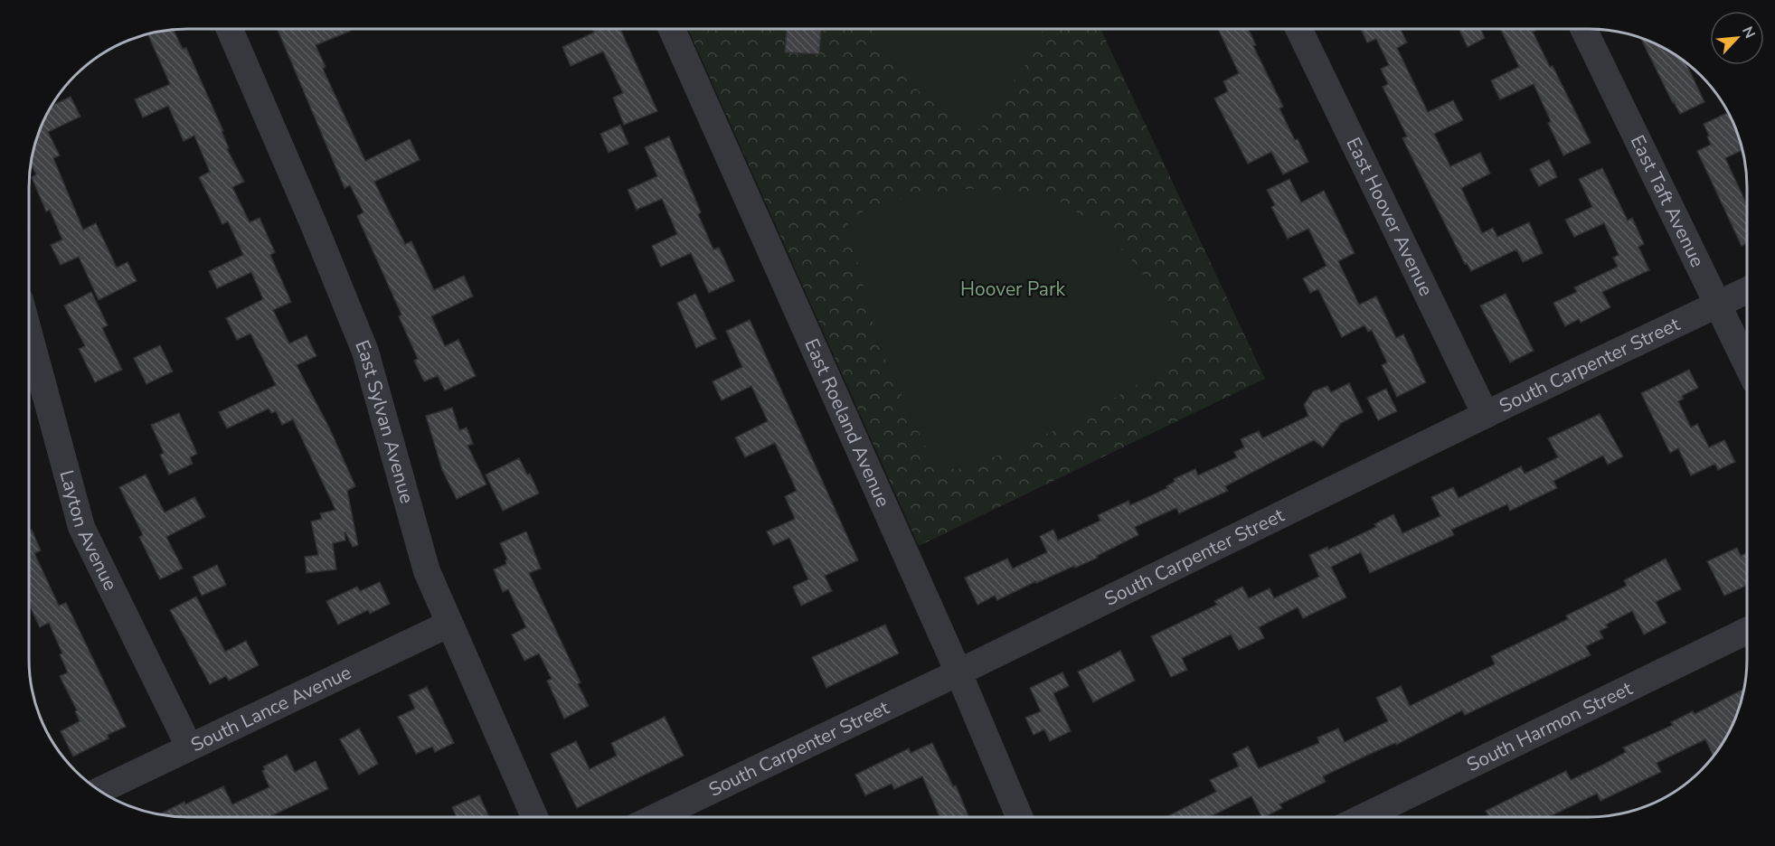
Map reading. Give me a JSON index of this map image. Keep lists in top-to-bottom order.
{
  "streets": {
    "street": [
      "East Taft Avenue",
      "East Hoover Avenue",
      "South Carpenter Street",
      "East Roeland Avenue",
      "East Sylvan Avenue",
      "Layton Avenue",
      "South Lance Avenue",
      "South Harmon Street"
    ]
  },
  "crossings": [
    ["East Taft Avenue", "South Carpenter Street"],
    ["East Hoover Avenue", "South Carpenter Street"],
    ["South Carpenter Street", "East Roeland Avenue"],
    ["East Sylvan Avenue", "South Lance Avenue"],
    ["Layton Avenue", "South Lance Avenue"]
  ],
  "parks": ["Hoover Park"],
  "north": "top right"
}
